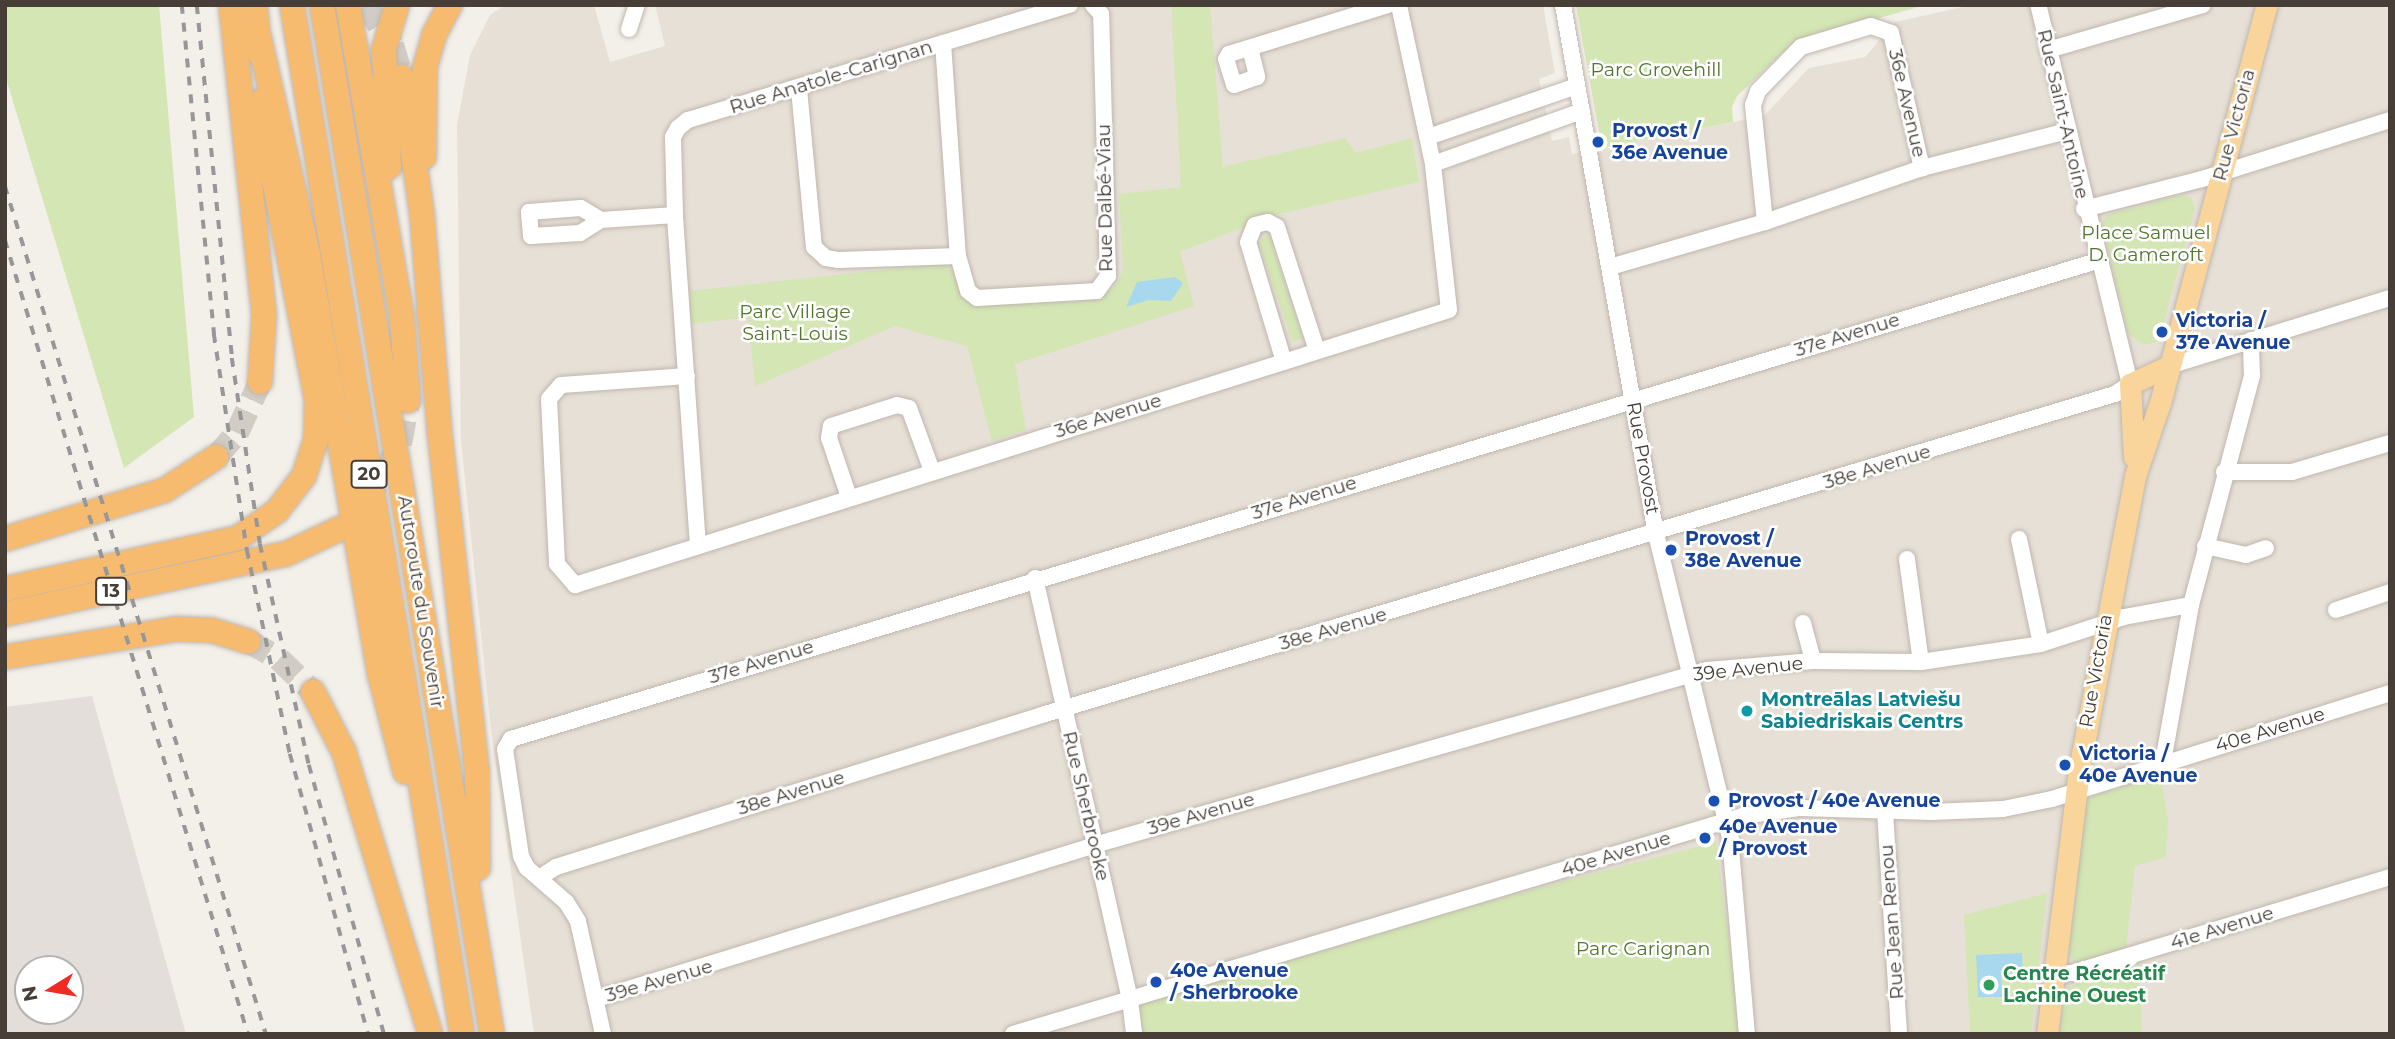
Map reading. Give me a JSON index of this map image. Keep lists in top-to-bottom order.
{
  "streets": {
    "highway": ["20", "13", "Autoroute du Souvenir"],
    "main road": ["Rue Victoria"],
    "street": [
      "Rue Anatole-Carignan",
      "36e Avenue",
      "Rue Saint-Antoine",
      "Rue Dalbé-Viau",
      "37e Avenue",
      "Rue Provost",
      "38e Avenue",
      "39e Avenue",
      "40e Avenue",
      "Rue Sherbrooke",
      "Rue Jean Renou",
      "41e Avenue"
    ]
  },
  "crossings": [
    ["Rue Anatole-Carignan", "36e Avenue"],
    ["Rue Anatole-Carignan", "Rue Dalbé-Viau"],
    ["36e Avenue", "Rue Saint-Antoine"],
    ["36e Avenue", "Rue Provost"],
    ["Rue Saint-Antoine", "Rue Victoria"],
    ["Rue Saint-Antoine", "37e Avenue"],
    ["Rue Saint-Antoine", "38e Avenue"],
    ["Rue Victoria", "38e Avenue"],
    ["Rue Victoria", "39e Avenue"],
    ["Rue Victoria", "40e Avenue"],
    ["Rue Victoria", "41e Avenue"],
    ["37e Avenue", "Rue Provost"],
    ["37e Avenue", "38e Avenue"],
    ["37e Avenue", "Rue Sherbrooke"],
    ["Rue Provost", "38e Avenue"],
    ["Rue Provost", "39e Avenue"],
    ["Rue Provost", "40e Avenue"],
    ["38e Avenue", "Rue Sherbrooke"],
    ["39e Avenue", "Rue Sherbrooke"],
    ["40e Avenue", "Rue Sherbrooke"],
    ["40e Avenue", "Rue Jean Renou"]
  ],
  "parks": [
    "Parc Grovehill",
    "Place Samuel D. Gameroft",
    "Parc Village Saint-Louis",
    "Parc Carignan"
  ],
  "places": [
    "Provost / 36e Avenue",
    "Victoria / 37e Avenue",
    "Provost / 38e Avenue",
    "Montreālas Latviešu Sabiedriskais Centrs",
    "Victoria / 40e Avenue",
    "Provost / 40e Avenue",
    "40e Avenue / Provost",
    "40e Avenue / Sherbrooke",
    "Centre Récréatif Lachine Ouest"
  ],
  "north": "left"
}
